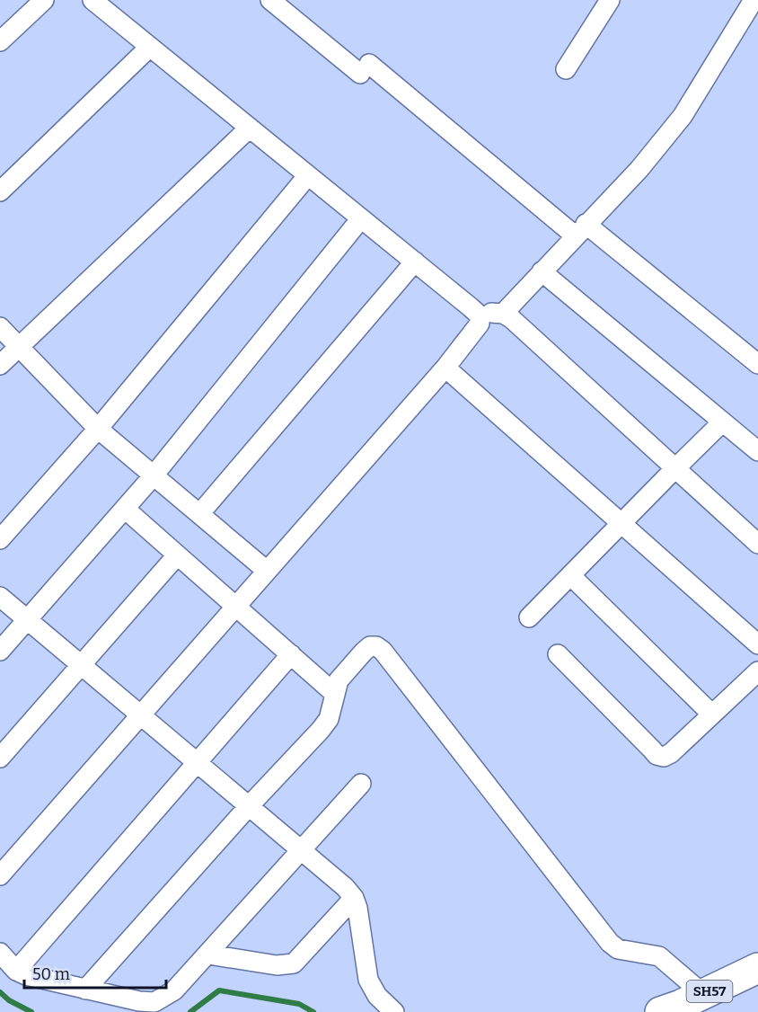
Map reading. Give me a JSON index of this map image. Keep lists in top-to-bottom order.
{
  "streets": {
    "main road": ["SH57"]
  },
  "scale_bar": "50 m"
}
